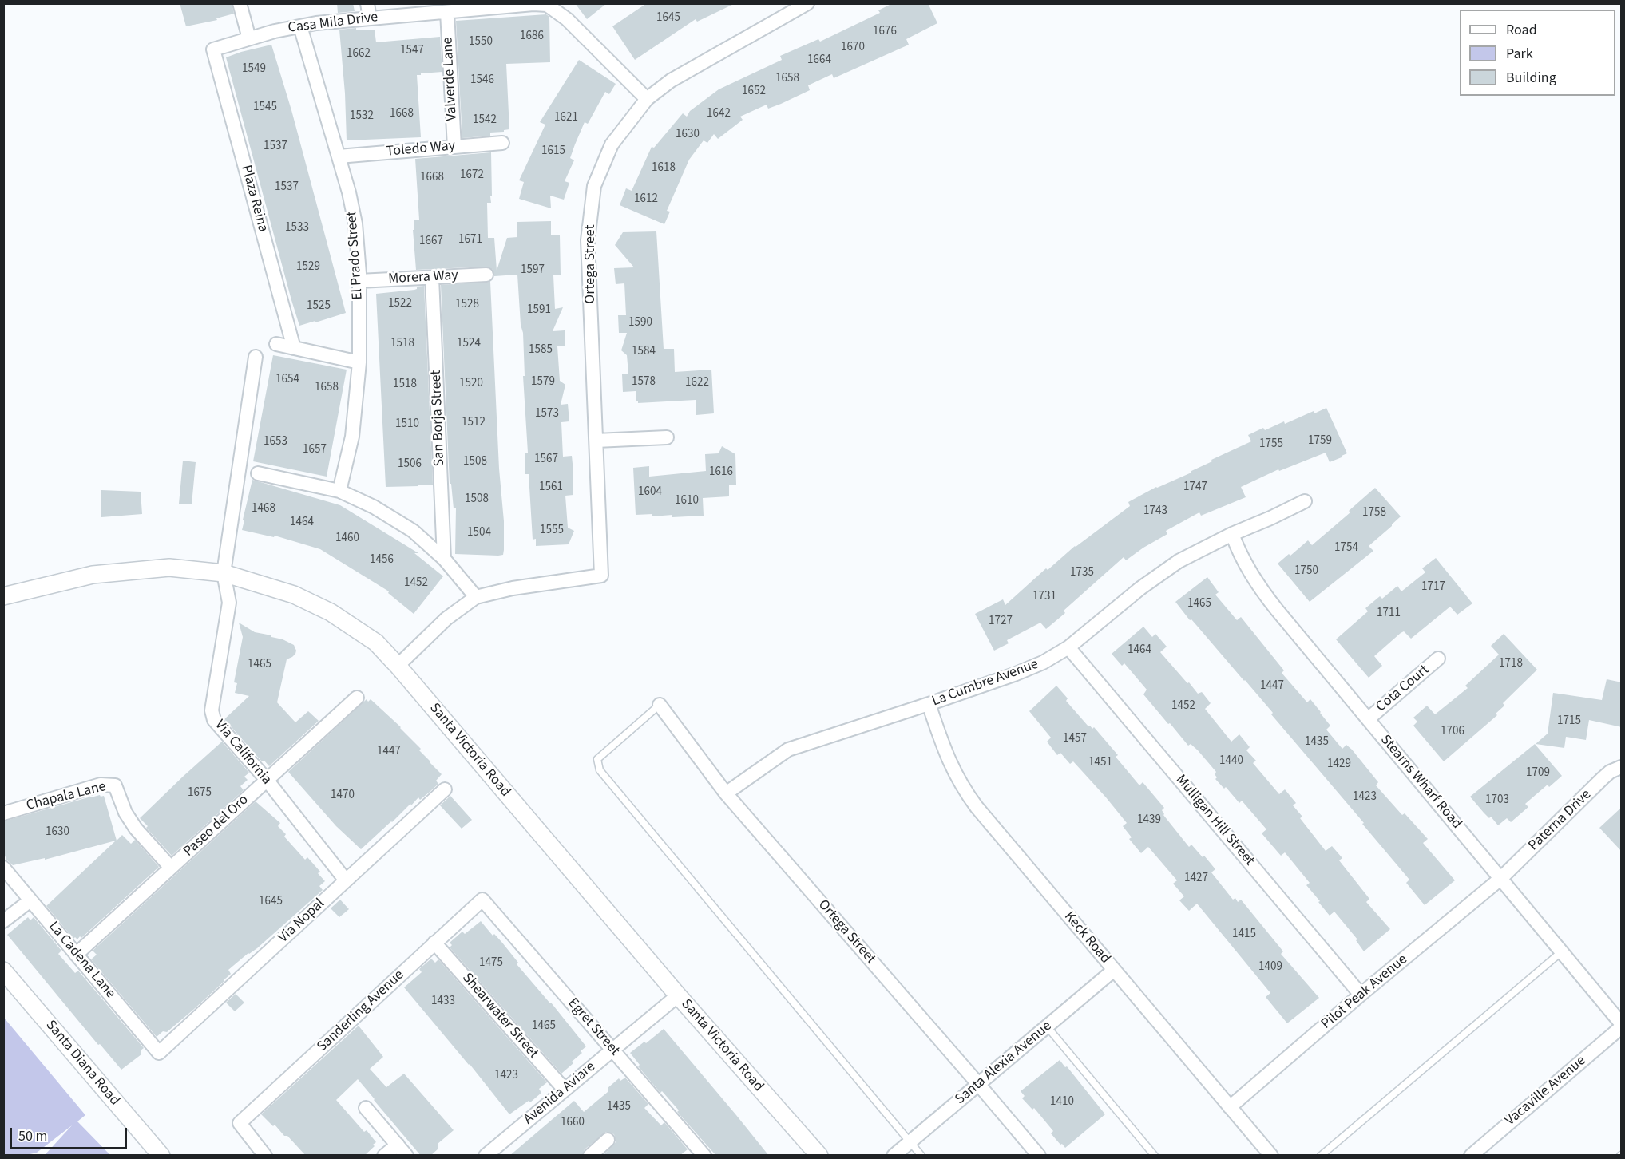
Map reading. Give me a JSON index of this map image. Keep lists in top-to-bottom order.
{
  "streets": {
    "street": [
      "Casa Mila Drive",
      "Valverde Lane",
      "Toledo Way",
      "Plaza Reina",
      "El Prado Street",
      "Ortega Street",
      "Morera Way",
      "San Borja Street",
      "La Cumbre Avenue",
      "Cota Court",
      "Santa Victoria Road",
      "Via California",
      "Stearns Wharf Road",
      "Chapala Lane",
      "Mulligan Hill Street",
      "Paterna Drive",
      "Paseo del Oro",
      "Via Nopal",
      "Keck Road",
      "La Cadena Lane",
      "Pilot Peak Avenue",
      "Sanderling Avenue",
      "Shearwater Street",
      "Egret Street",
      "Santa Diana Road",
      "Santa Alexia Avenue",
      "Vacaville Avenue",
      "Avenida Aviare"
    ]
  },
  "crossings": [
    ["Casa Mila Drive", "Valverde Lane"],
    ["Casa Mila Drive", "Plaza Reina"],
    ["Casa Mila Drive", "El Prado Street"],
    ["Casa Mila Drive", "Ortega Street"],
    ["Valverde Lane", "Toledo Way"],
    ["Toledo Way", "El Prado Street"],
    ["El Prado Street", "Morera Way"],
    ["Ortega Street", "La Cumbre Avenue"],
    ["Ortega Street", "Santa Alexia Avenue"],
    ["Morera Way", "San Borja Street"],
    ["La Cumbre Avenue", "Stearns Wharf Road"],
    ["La Cumbre Avenue", "Mulligan Hill Street"],
    ["La Cumbre Avenue", "Keck Road"],
    ["Cota Court", "Stearns Wharf Road"],
    ["Santa Victoria Road", "Via California"],
    ["Santa Victoria Road", "Avenida Aviare"],
    ["Via California", "Paseo del Oro"],
    ["Via California", "Via Nopal"],
    ["Stearns Wharf Road", "Paterna Drive"],
    ["Stearns Wharf Road", "Pilot Peak Avenue"],
    ["Chapala Lane", "Paseo del Oro"],
    ["Mulligan Hill Street", "Pilot Peak Avenue"],
    ["Paterna Drive", "Pilot Peak Avenue"],
    ["Paseo del Oro", "La Cadena Lane"],
    ["Via Nopal", "La Cadena Lane"],
    ["Keck Road", "Pilot Peak Avenue"],
    ["Keck Road", "Santa Alexia Avenue"],
    ["Sanderling Avenue", "Shearwater Street"],
    ["Sanderling Avenue", "Egret Street"],
    ["Shearwater Street", "Avenida Aviare"],
    ["Egret Street", "Avenida Aviare"]
  ],
  "house_numbers": [
    "1645",
    "1676",
    "1686",
    "1550",
    "1670",
    "1547",
    "1662",
    "1664",
    "1549",
    "1658",
    "1546",
    "1652",
    "1545",
    "1668",
    "1642",
    "1532",
    "1621",
    "1542",
    "1630",
    "1537",
    "1615",
    "1618",
    "1672",
    "1668",
    "1537",
    "1612",
    "1533",
    "1671",
    "1667",
    "1529",
    "1597",
    "1522",
    "1528",
    "1525",
    "1591",
    "1590",
    "1518",
    "1524",
    "1585",
    "1584",
    "1654",
    "1579",
    "1578",
    "1622",
    "1520",
    "1518",
    "1658",
    "1573",
    "1512",
    "1510",
    "1759",
    "1653",
    "1755",
    "1657",
    "1567",
    "1508",
    "1506",
    "1616",
    "1561",
    "1747",
    "1604",
    "1508",
    "1610",
    "1468",
    "1743",
    "1758",
    "1464",
    "1555",
    "1504",
    "1460",
    "1754",
    "1456",
    "1750",
    "1735",
    "1452",
    "1717",
    "1731",
    "1465",
    "1711",
    "1727",
    "1464",
    "1718",
    "1465",
    "1447",
    "1452",
    "1715",
    "1706",
    "1457",
    "1435",
    "1447",
    "1440",
    "1451",
    "1429",
    "1709",
    "1675",
    "1470",
    "1423",
    "1703",
    "1439",
    "1630",
    "1427",
    "1645",
    "1415",
    "1475",
    "1409",
    "1433",
    "1465",
    "1423",
    "1410",
    "1435",
    "1660"
  ],
  "legend": ["Road", "Park", "Building"],
  "scale_bar": "50 m"
}
